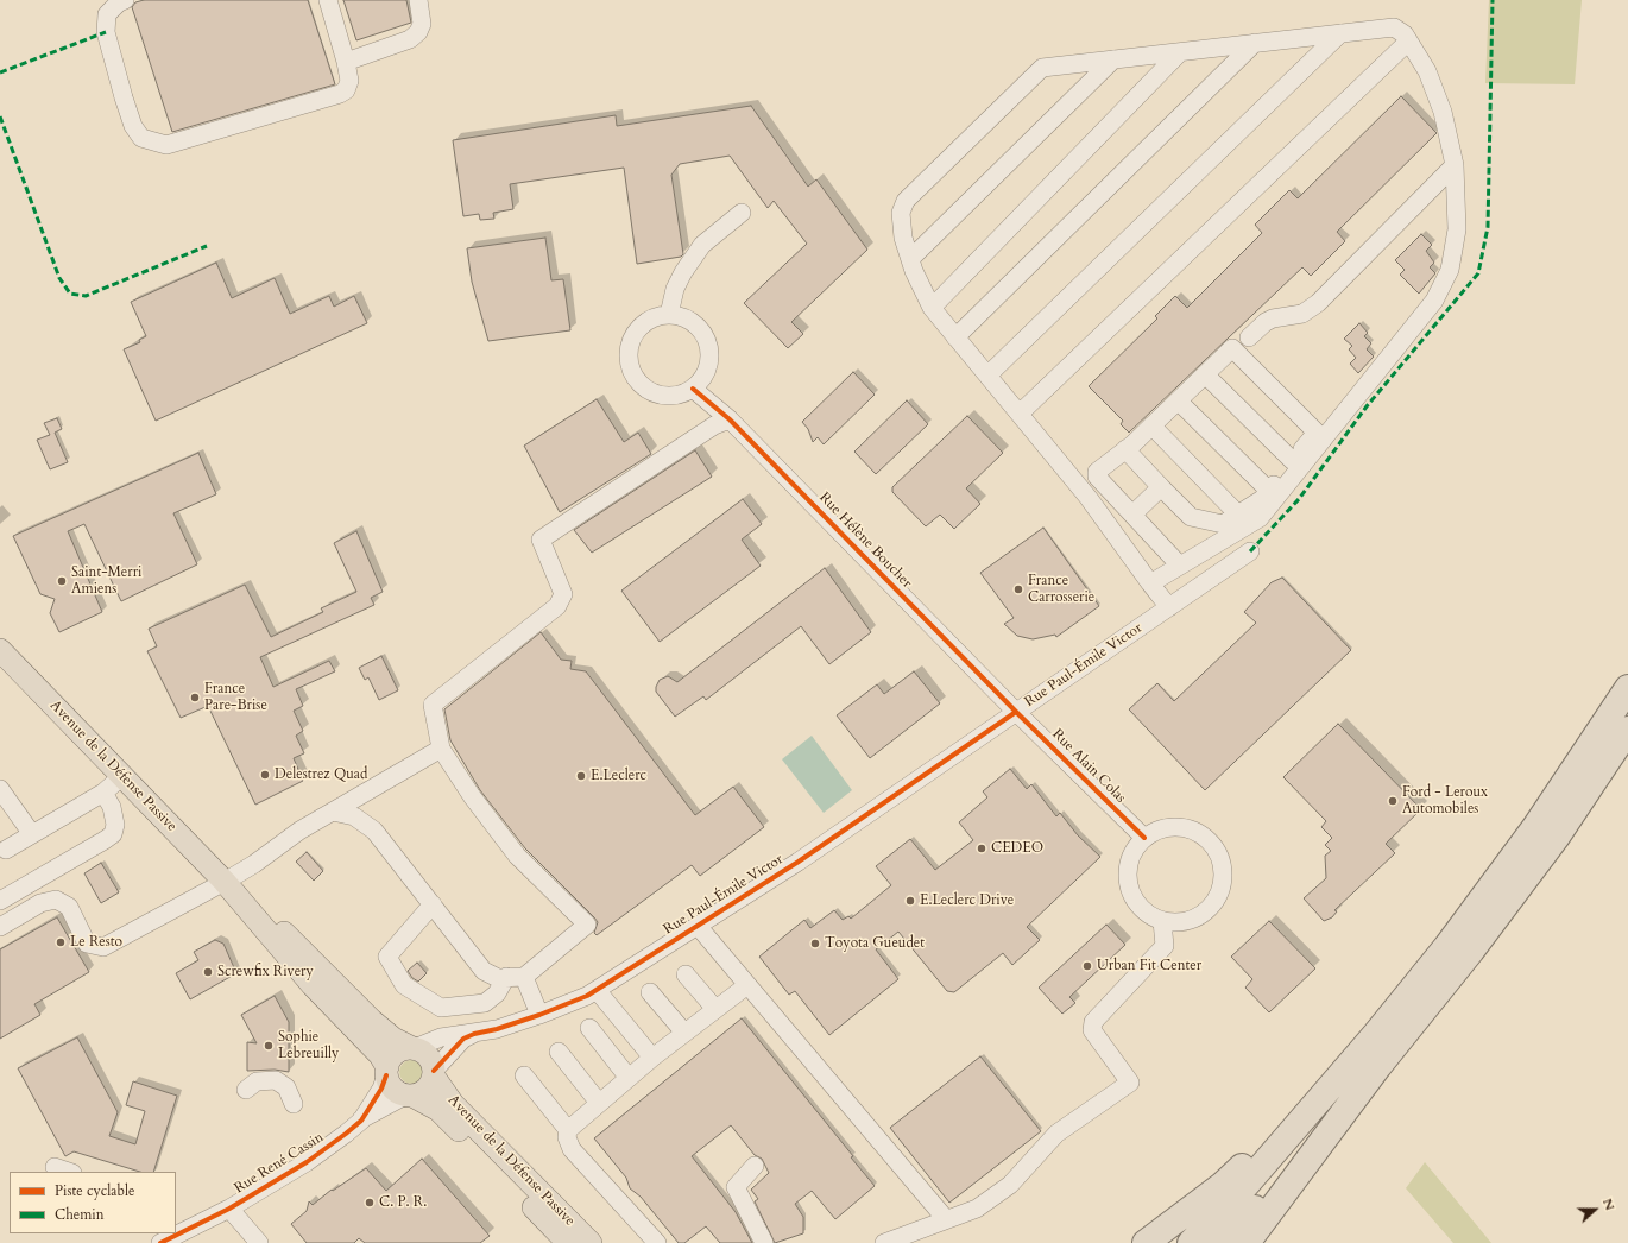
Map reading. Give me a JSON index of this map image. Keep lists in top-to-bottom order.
{
  "streets": {
    "main road": ["Avenue de la Défense Passive"],
    "street": [
      "Rue Hélène Boucher",
      "Rue Paul-Émile Victor",
      "Rue Alain Colas",
      "Rue René Cassin"
    ]
  },
  "crossings": [
    ["Rue Hélène Boucher", "Rue Paul-Émile Victor"],
    ["Rue Hélène Boucher", "Rue Alain Colas"],
    ["Rue Paul-Émile Victor", "Avenue de la Défense Passive"],
    ["Rue Paul-Émile Victor", "Rue Alain Colas"],
    ["Rue Paul-Émile Victor", "Rue René Cassin"],
    ["Avenue de la Défense Passive", "Rue René Cassin"]
  ],
  "places": [
    "Saint-Merri Amiens",
    "France Carrosserie",
    "France Pare-Brise",
    "Delestrez Quad",
    "E.Leclerc",
    "Ford - Leroux Automobiles",
    "CEDEO",
    "E.Leclerc Drive",
    "Le Resto",
    "Toyota Gueudet",
    "Urban Fit Center",
    "Screwfix Rivery",
    "Sophie Lebreuilly",
    "C. P. R."
  ],
  "legend": ["Piste cyclable", "Chemin"],
  "north": "right"
}
